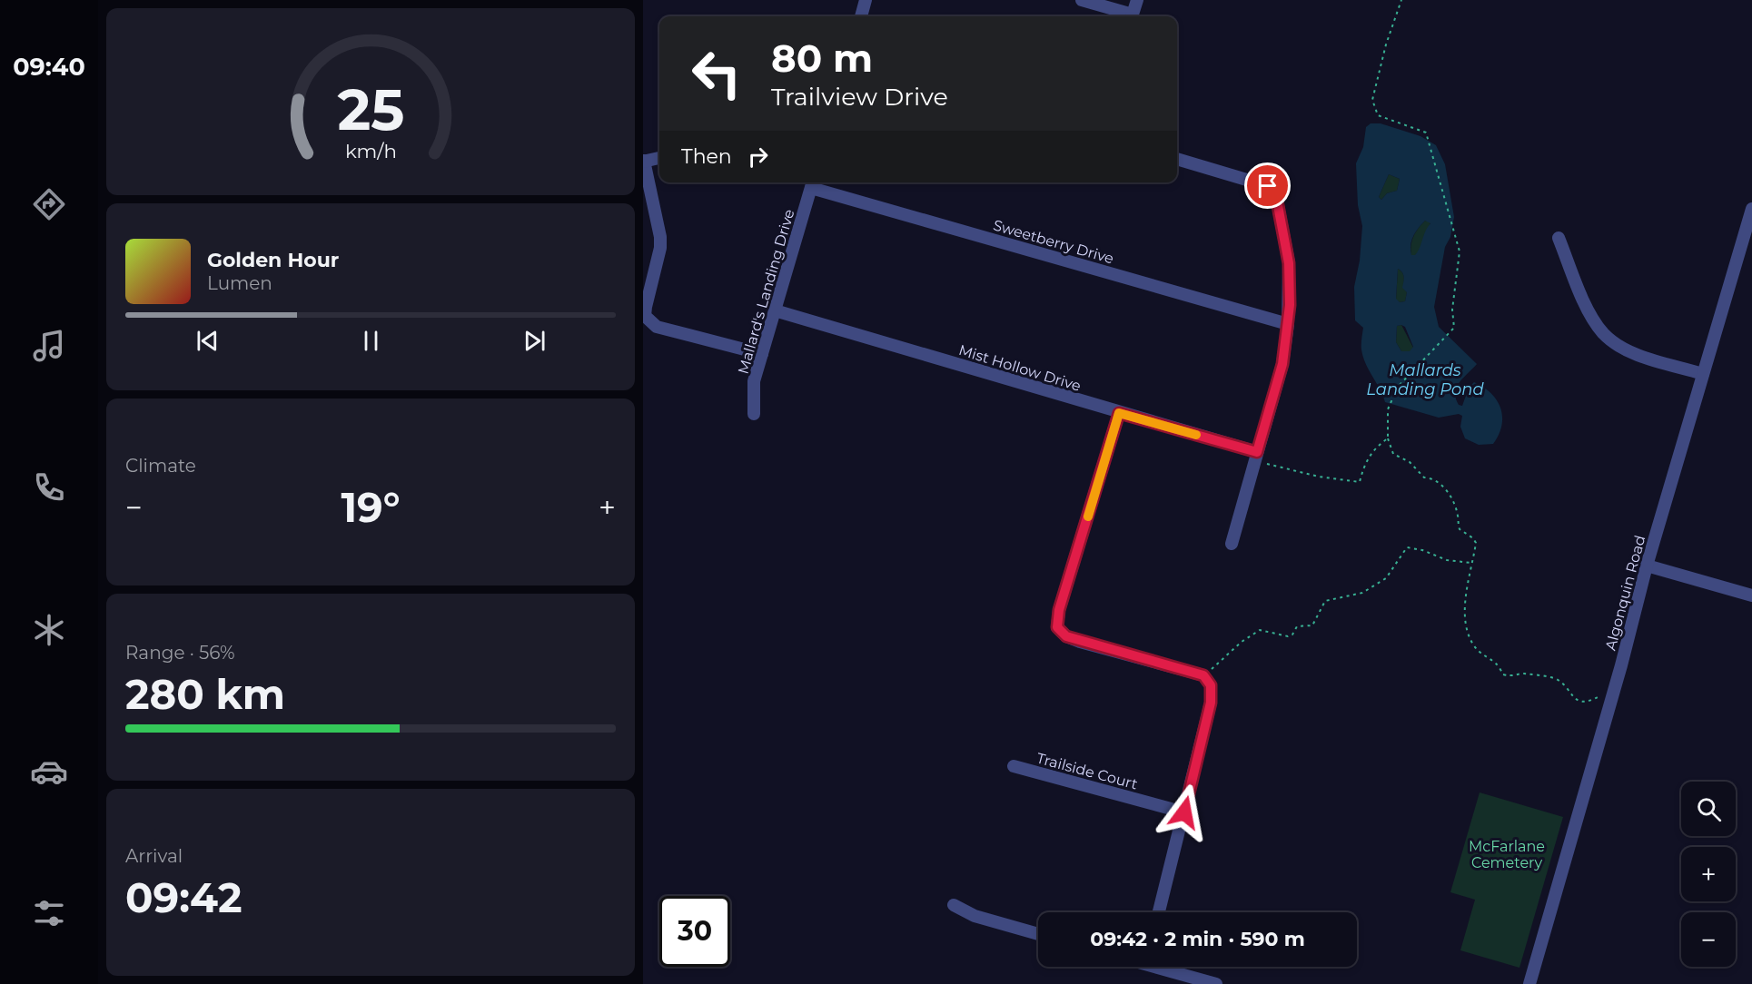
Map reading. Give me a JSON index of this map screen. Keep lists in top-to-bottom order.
{
  "streets": {
    "street": [
      "Sweetberry Drive",
      "Mallard's Landing Drive",
      "Mist Hollow Drive",
      "Algonquin Road",
      "Trailside Court"
    ]
  },
  "crossings": [
    ["Sweetberry Drive", "Mallard's Landing Drive"],
    ["Mallard's Landing Drive", "Mist Hollow Drive"]
  ],
  "water": ["Mallards Landing Pond"],
  "parks": ["McFarlane Cemetery"],
  "page": {
    "tabs": "09:40",
    "turn": ["80 m", "Trailview Drive"],
    "then": "Then",
    "song": ["Golden Hour", "Lumen"],
    "tile": [
      "Climate",
      ["Range · 56%", "280 km"],
      ["Arrival", "09:42"]
    ],
    "heat": ["−", "19°", "+"],
    "map_buttons": ["+", "−"],
    "limit": "30",
    "trip": "09:42 · 2 min · 590 m",
    "gauge": ["25", "km/h"]
  }
}
